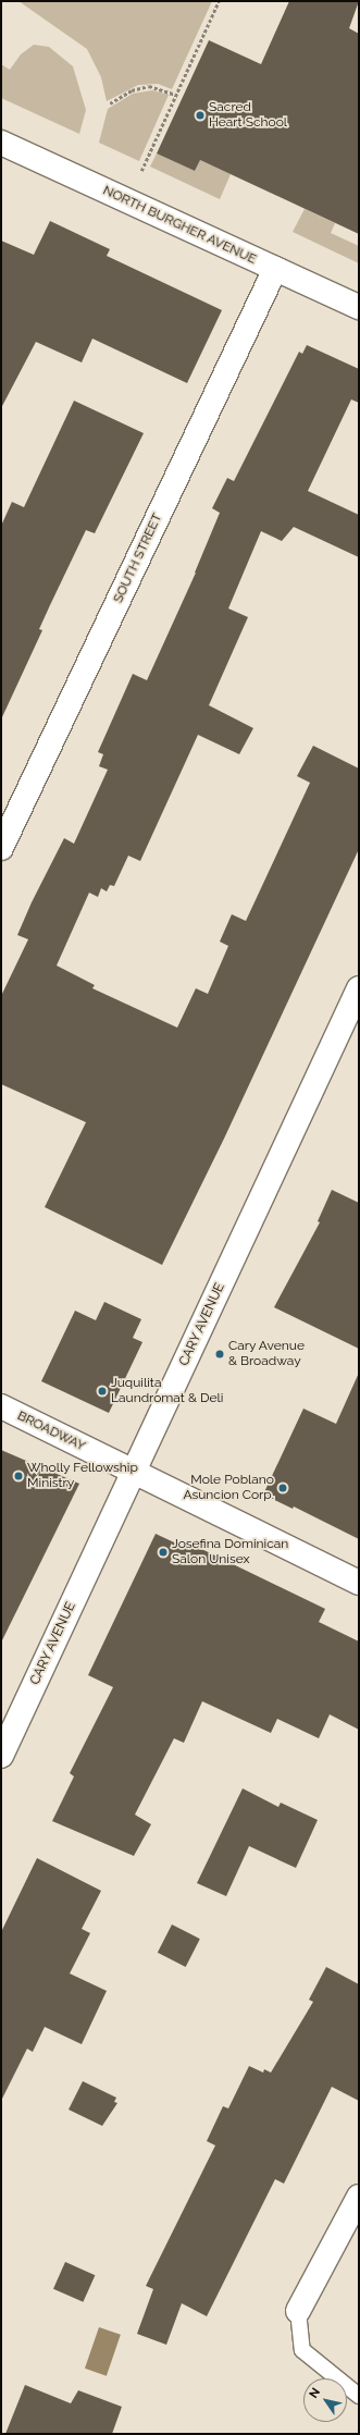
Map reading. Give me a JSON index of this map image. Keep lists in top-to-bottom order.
{
  "streets": {
    "street": [
      "NORTH BURGHER AVENUE",
      "SOUTH STREET",
      "CARY AVENUE",
      "BROADWAY"
    ]
  },
  "crossings": [
    ["NORTH BURGHER AVENUE", "SOUTH STREET"],
    ["CARY AVENUE", "BROADWAY"]
  ],
  "places": [
    "Sacred Heart School",
    "Cary Avenue & Broadway",
    "Juquilita Laundromat & Deli",
    "Wholly Fellowship Ministry",
    "Mole Poblano Asuncion Corp.",
    "Josefina Dominican Salon Unisex"
  ],
  "north": "top left"
}
